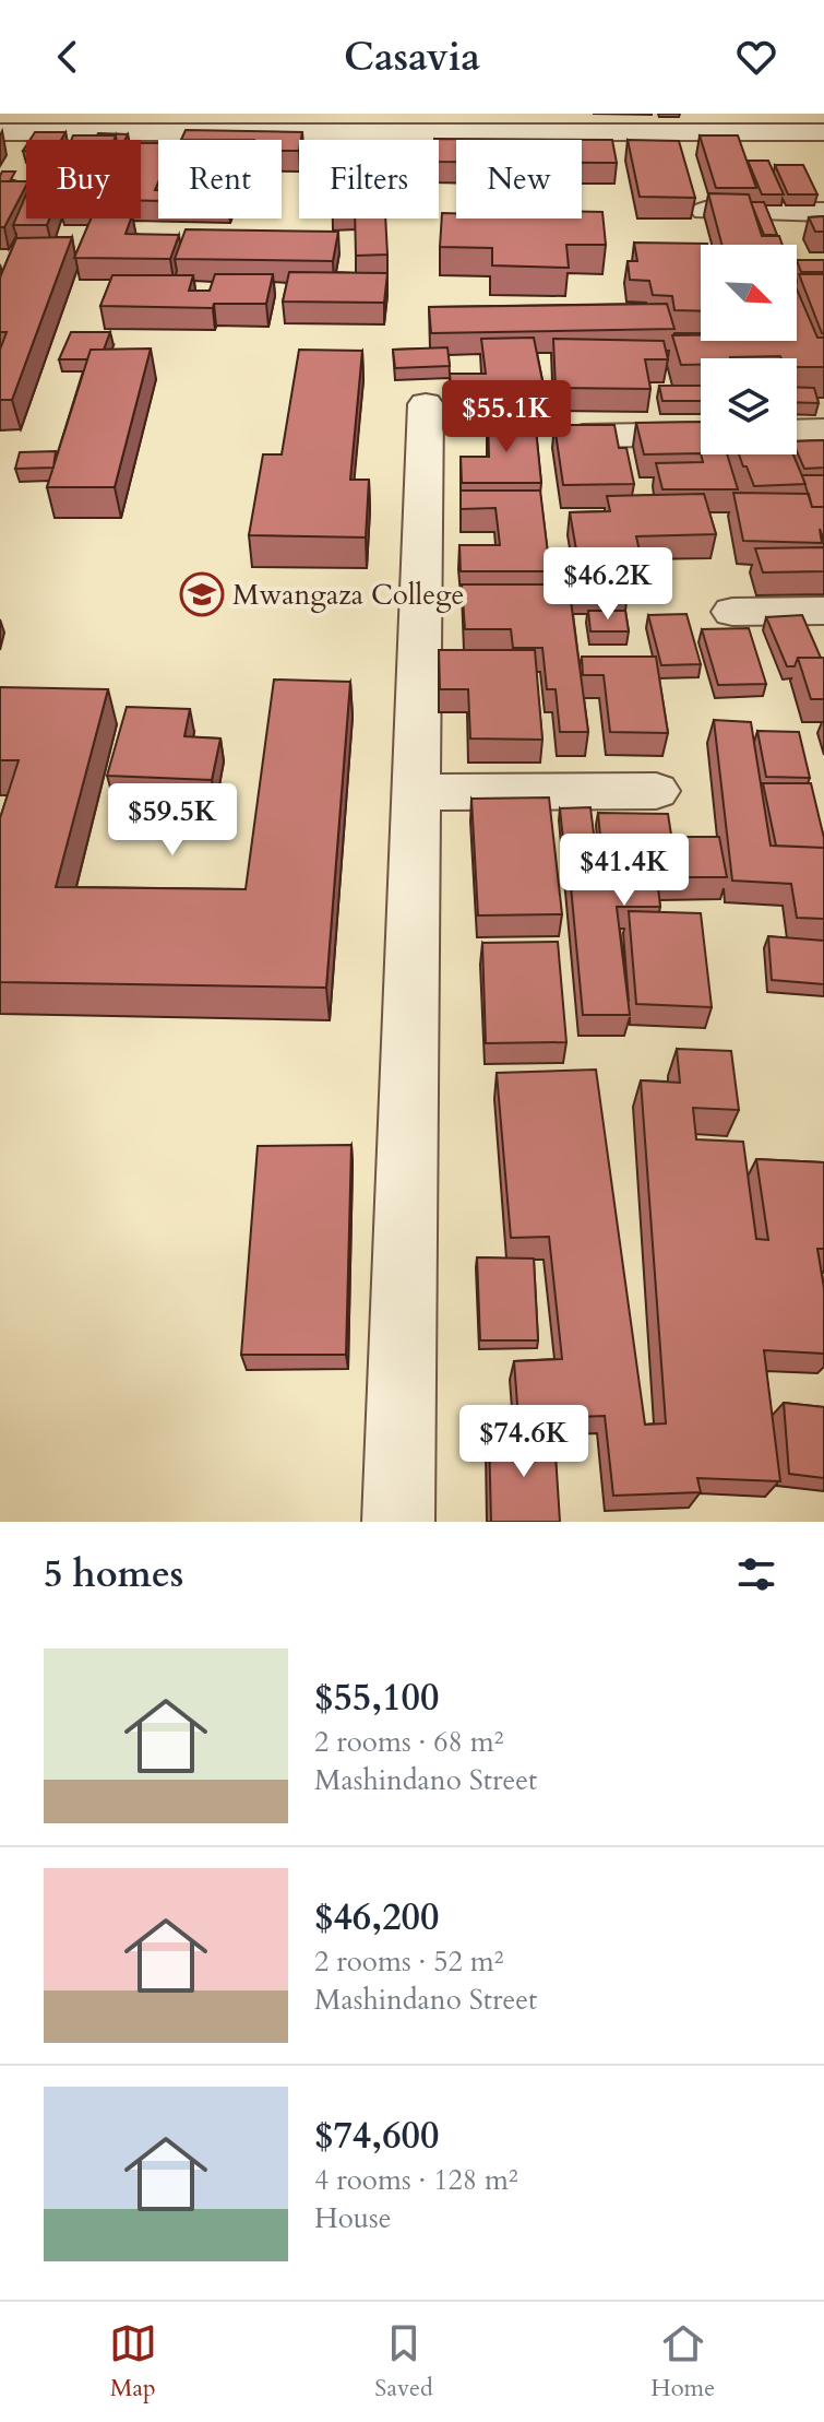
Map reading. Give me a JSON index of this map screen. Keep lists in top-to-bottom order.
{
  "places": {
    "school or university": ["Mwangaza College"]
  },
  "north": "bottom right",
  "page": {
    "header": "Casavia",
    "chip": [
      "Buy",
      "Rent",
      "Filters",
      "New"
    ],
    "price": [
      "$55.1K",
      "$46.2K",
      "$59.5K",
      "$41.4K",
      "$74.6K"
    ],
    "heading": "5 homes",
    "list": [
      {
        "name": "$55,100",
        "note": "2 rooms · 68 m² · Mashindano Street"
      },
      {
        "name": "$46,200",
        "note": "2 rooms · 52 m² · Mashindano Street"
      },
      {
        "name": "$74,600",
        "note": "4 rooms · 128 m² · House"
      }
    ],
    "tabs": ["Map", "Saved", "Home"]
  }
}
